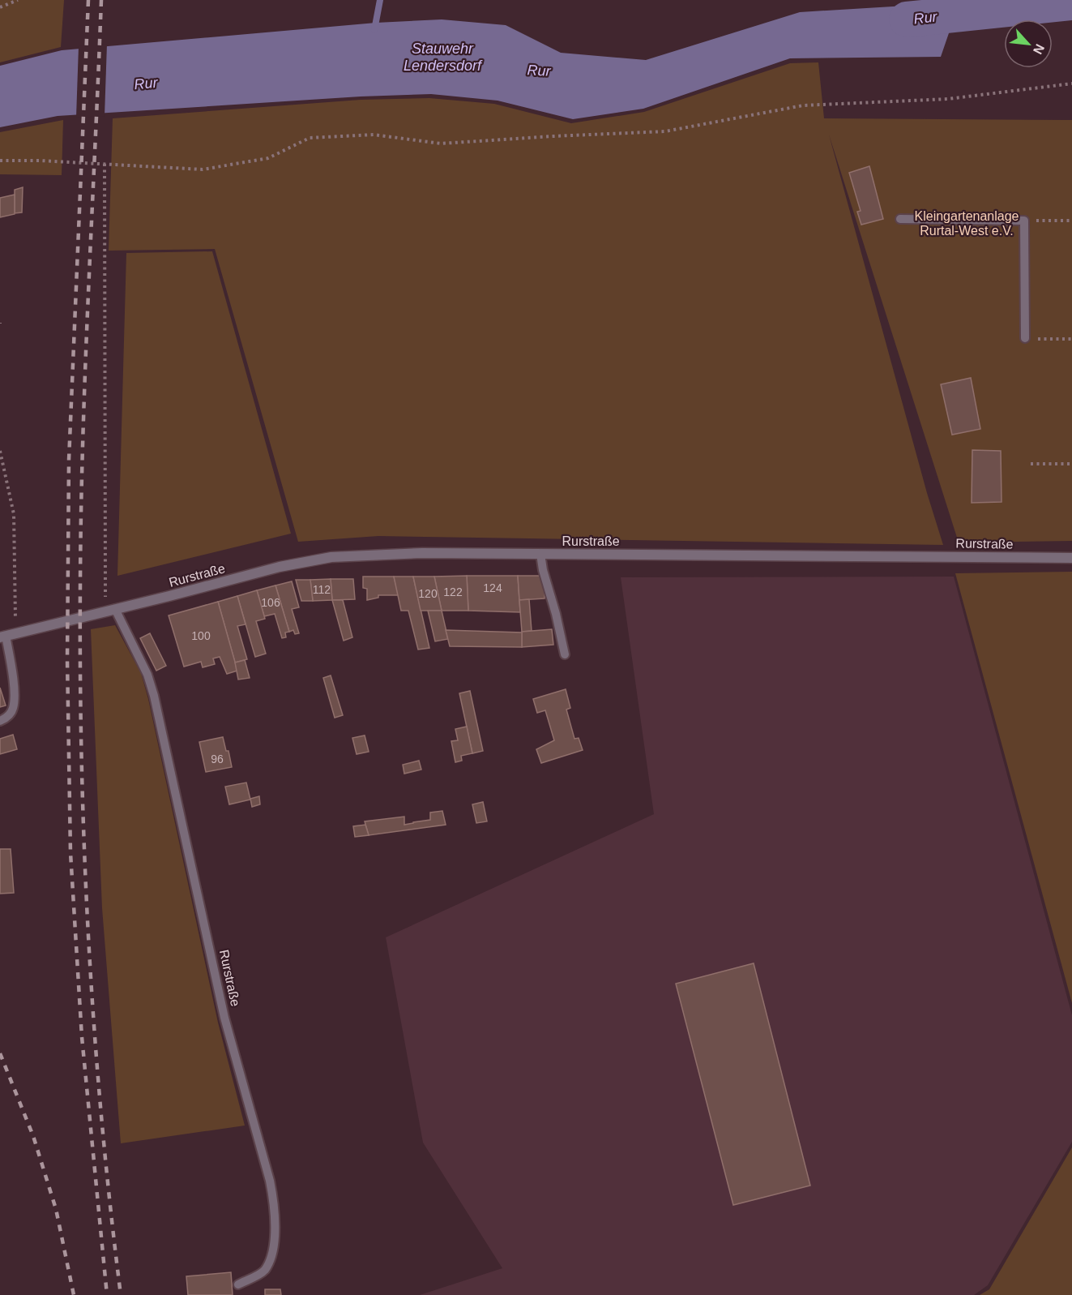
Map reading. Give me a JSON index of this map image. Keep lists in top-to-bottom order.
{
  "streets": {
    "street": ["Rurstraße"]
  },
  "water": ["Rur", "Stauwehr Lendersdorf"],
  "parks": ["Kleingartenanlage Rurtal-West e.V."],
  "house_numbers": [
    "124",
    "112",
    "122",
    "120",
    "106",
    "100",
    "96"
  ],
  "north": "bottom right"
}
